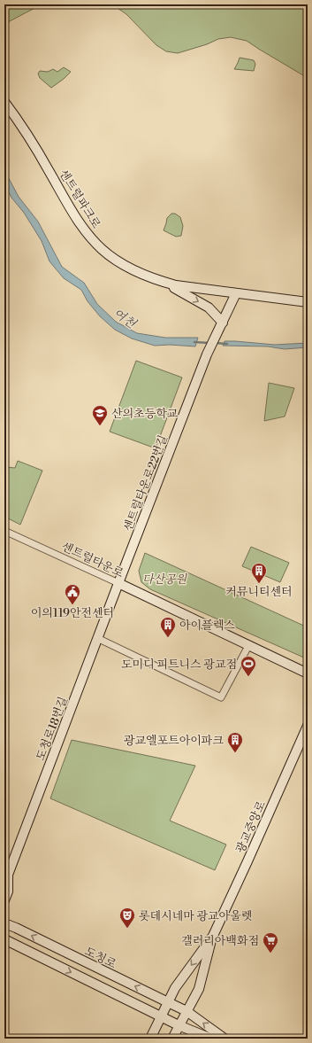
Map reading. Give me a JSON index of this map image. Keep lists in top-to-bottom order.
{
  "streets": {
    "street": [
      "센트럴파크로",
      "센트럴타운로22번길",
      "센트럴타운로",
      "도청로18번길",
      "광교중앙로",
      "도청로"
    ]
  },
  "crossings": [
    ["센트럴파크로", "센트럴타운로22번길"],
    ["센트럴타운로22번길", "센트럴타운로"],
    ["센트럴타운로22번길", "도청로18번길"],
    ["센트럴타운로", "도청로18번길"],
    ["광교중앙로", "도청로"]
  ],
  "water": ["여천"],
  "parks": ["다산공원"],
  "places": {
    "school or university": ["산의초등학교"],
    "building": ["커뮤니티센터", "아이플렉스", "광교엘포트아이파크"],
    "public building": ["이의119안전센터"],
    "sports": ["도미디 피트니스 광교점"],
    "theatre": ["롯데시네마 광교아울렛"],
    "supermarket": ["갤러리아백화점"]
  }
}
